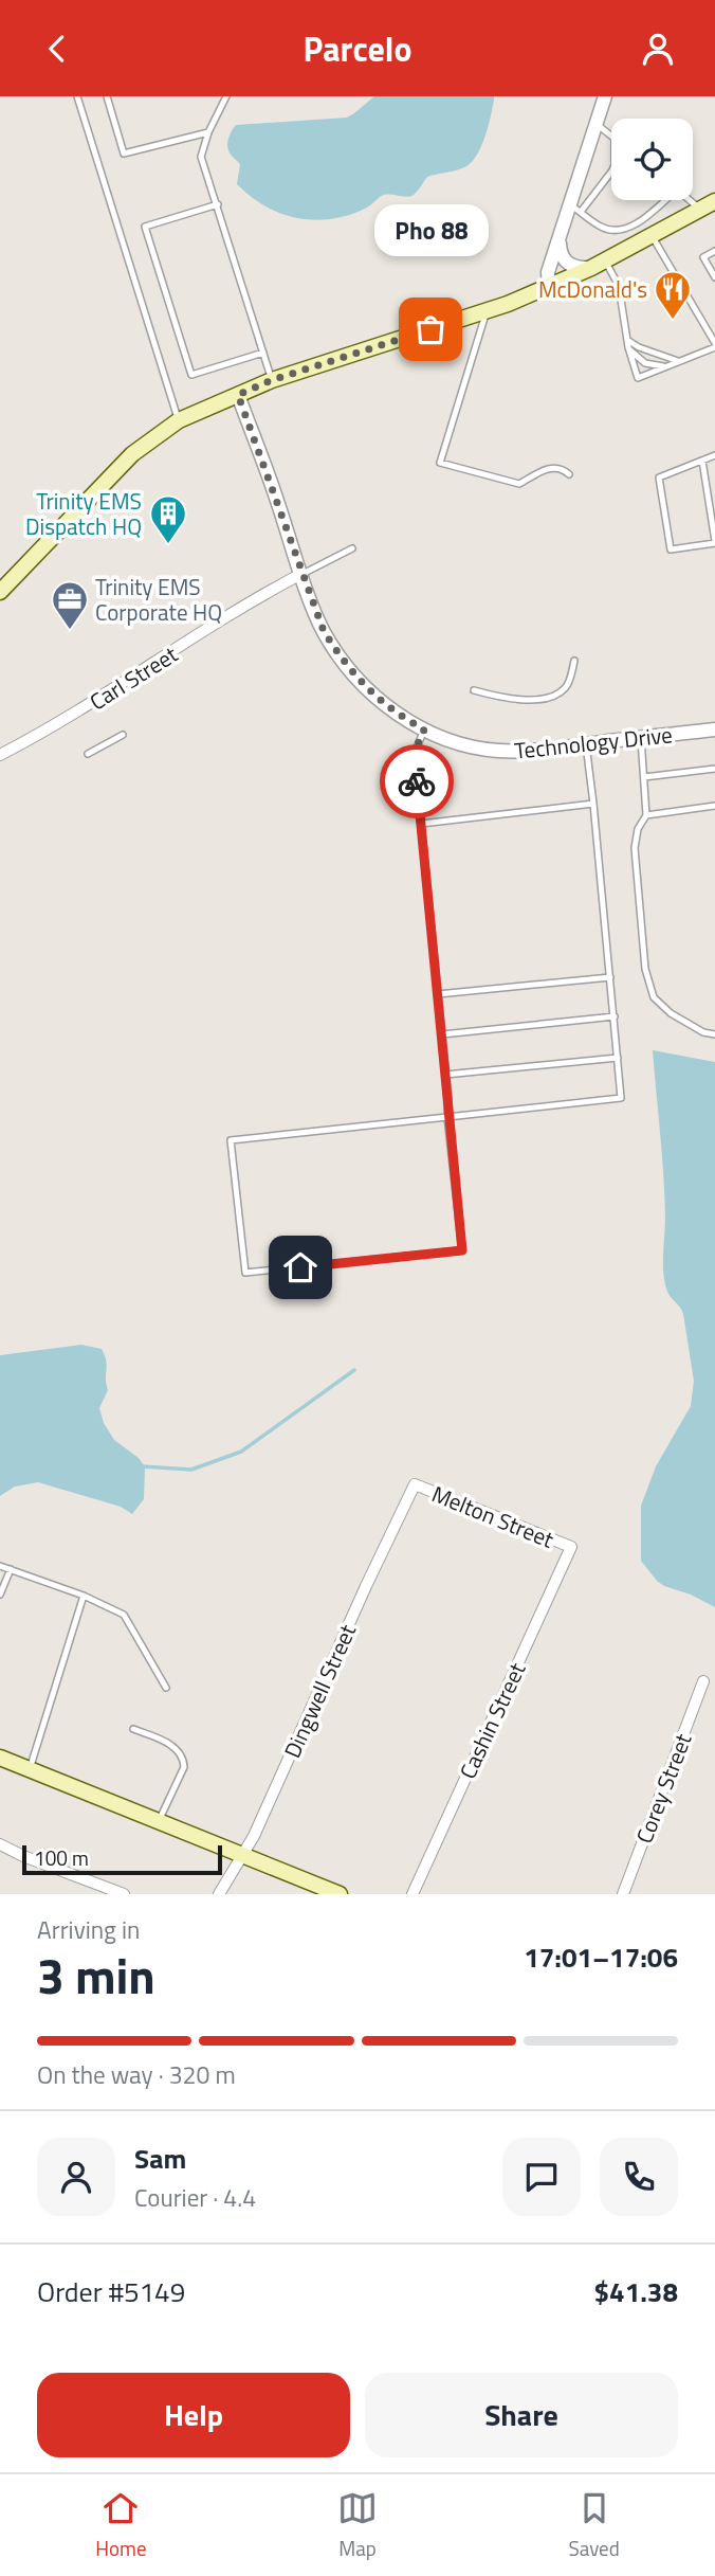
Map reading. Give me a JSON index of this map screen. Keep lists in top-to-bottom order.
{
  "streets": {
    "street": [
      "Carl Street",
      "Technology Drive",
      "Melton Street",
      "Dingwell Street",
      "Cashin Street",
      "Corey Street"
    ]
  },
  "crossings": [
    ["Carl Street", "Technology Drive"],
    ["Melton Street", "Dingwell Street"],
    ["Melton Street", "Cashin Street"]
  ],
  "places": {
    "restaurant": ["McDonald's"],
    "other": ["Pho 88"],
    "building": ["Trinity EMS Dispatch HQ"],
    "office": ["Trinity EMS Corporate HQ"]
  },
  "scale_bar": "100 m",
  "page": {
    "header": "Parcelo",
    "bubble": "Pho 88",
    "scale": "100 m",
    "heading": ["3 min", "Arriving in", "17:01–17:06"],
    "panel": [
      "Sam",
      "Courier · 4.4",
      "Order #5149",
      "$41.38"
    ],
    "bar": "On the way · 320 m",
    "buttons": ["Help", "Share"],
    "tabs": ["Home", "Map", "Saved"]
  }
}
